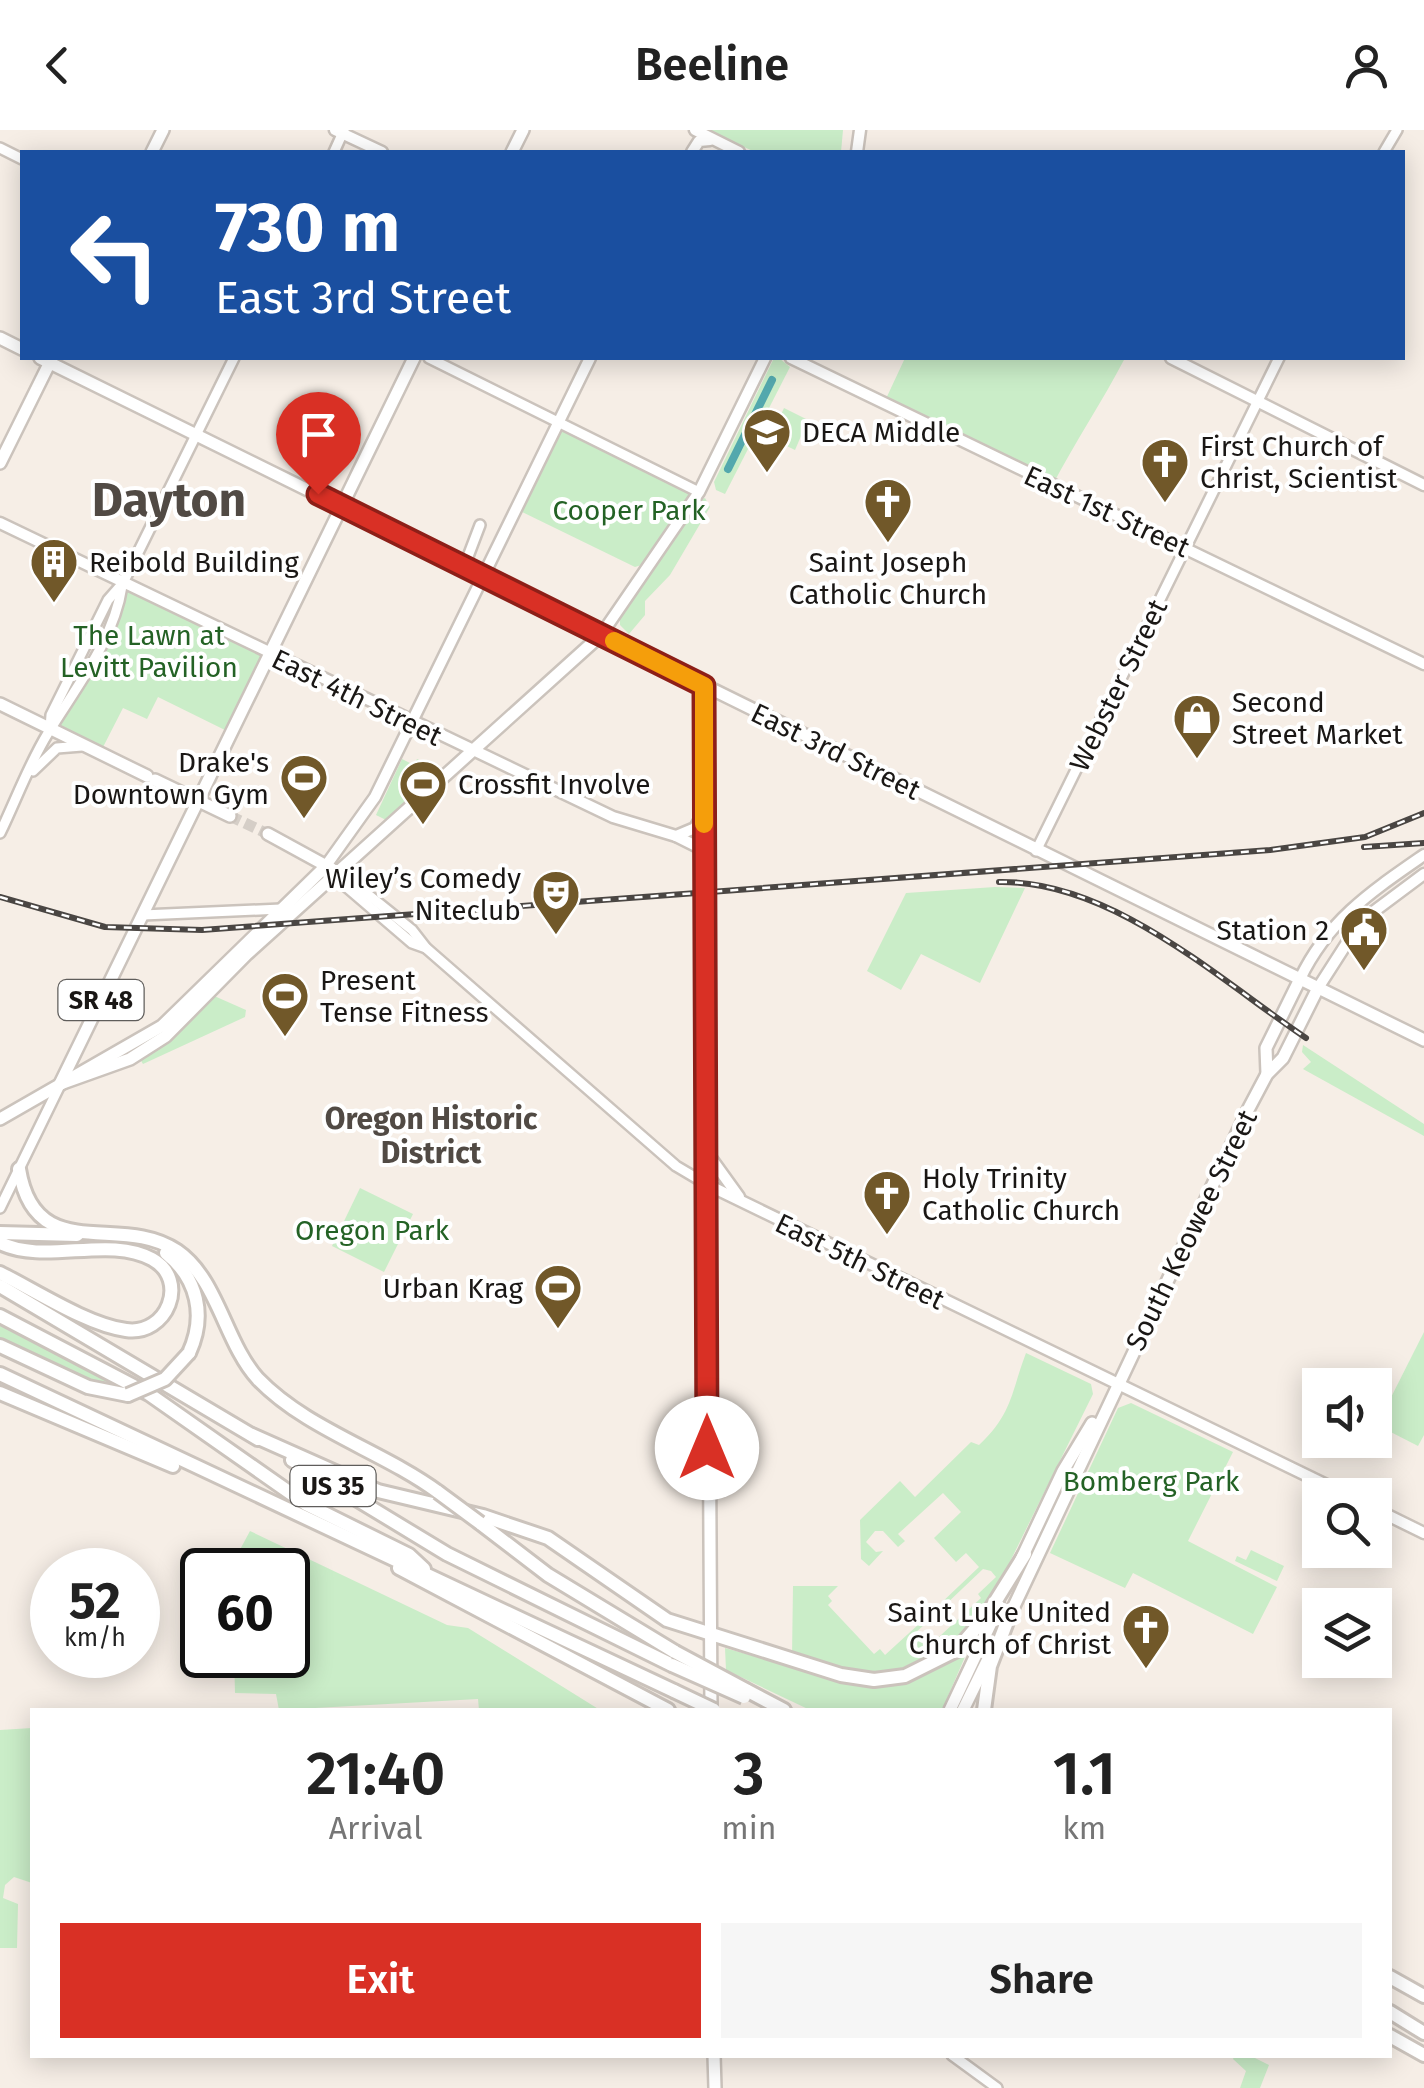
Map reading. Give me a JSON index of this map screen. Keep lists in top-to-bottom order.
{
  "streets": {
    "highway": ["US 35"],
    "main road": [
      "East 1st Street",
      "East 4th Street",
      "East 3rd Street",
      "SR 48",
      "South Keowee Street",
      "East 5th Street"
    ],
    "street": ["Webster Street"]
  },
  "crossings": [
    ["East 1st Street", "Webster Street"],
    ["Webster Street", "East 3rd Street"],
    ["East 4th Street", "SR 48"],
    ["East 3rd Street", "SR 48"],
    ["East 3rd Street", "South Keowee Street"],
    ["South Keowee Street", "East 5th Street"]
  ],
  "districts": ["Dayton", "Oregon Historic District"],
  "parks": [
    "Cooper Park",
    "The Lawn at Levitt Pavilion",
    "Oregon Park",
    "Bomberg Park"
  ],
  "places": {
    "school or university": ["DECA Middle"],
    "church": [
      "First Church of Christ, Scientist",
      "Saint Joseph Catholic Church",
      "Holy Trinity Catholic Church",
      "Saint Luke United Church of Christ"
    ],
    "building": ["Reibold Building"],
    "shop": ["Second Street Market"],
    "sports": [
      "Drake's Downtown Gym",
      "Crossfit Involve",
      "Present Tense Fitness",
      "Urban Krag"
    ],
    "theatre": ["Wiley’s Comedy Niteclub"],
    "public building": ["Station 2"]
  },
  "page": {
    "header": "Beeline",
    "turn": ["730 m", "East 3rd Street"],
    "speed": "52 km/h",
    "limit": "60",
    "eta": [
      "21:40",
      "Arrival",
      "3",
      "min",
      "1.1",
      "km"
    ],
    "buttons": ["Exit", "Share"]
  }
}
